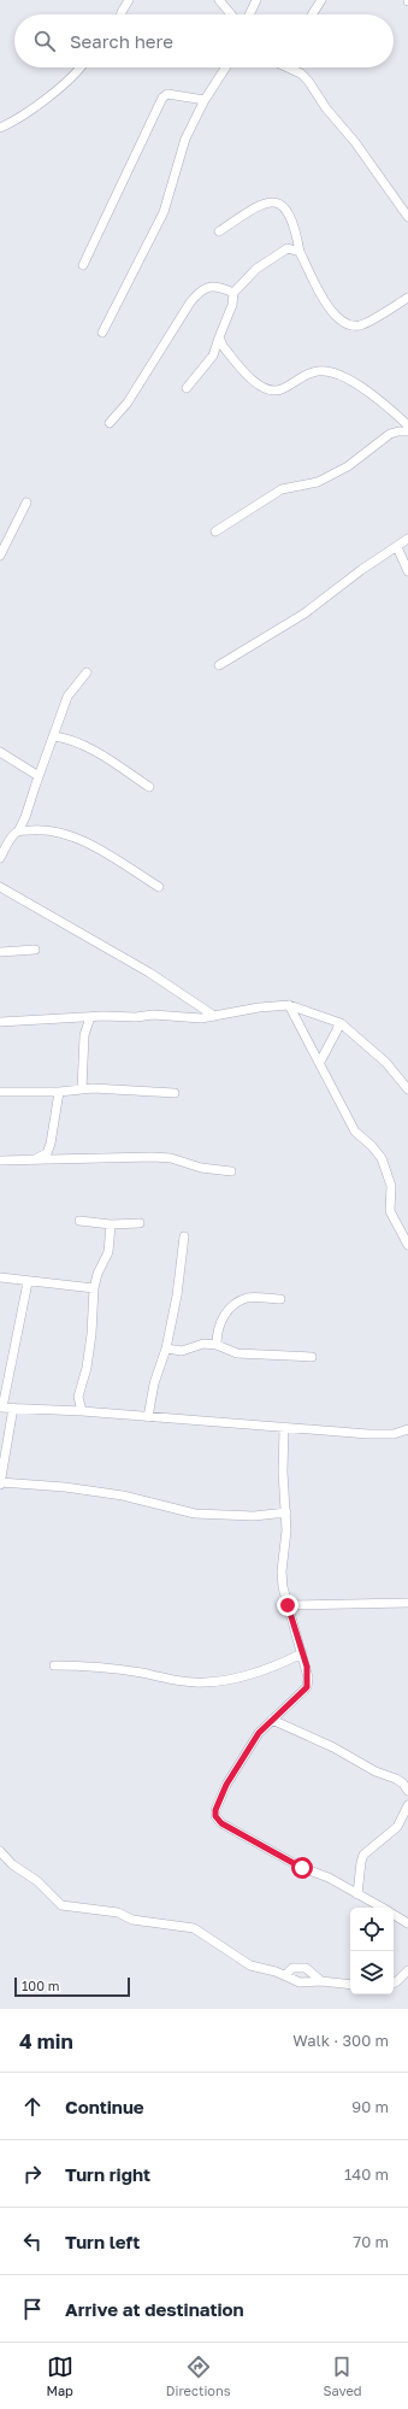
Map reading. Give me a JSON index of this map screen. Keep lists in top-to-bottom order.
{
  "scale_bar": "100 m",
  "page": {
    "search": "Search here",
    "scale": "100 m",
    "heading": ["4 min", "Walk · 300 m"],
    "list": [
      ["Continue", "90 m"],
      ["Turn right", "140 m"],
      ["Turn left", "70 m"],
      "Arrive at destination"
    ],
    "nav": ["Map", "Directions", "Saved"]
  }
}
